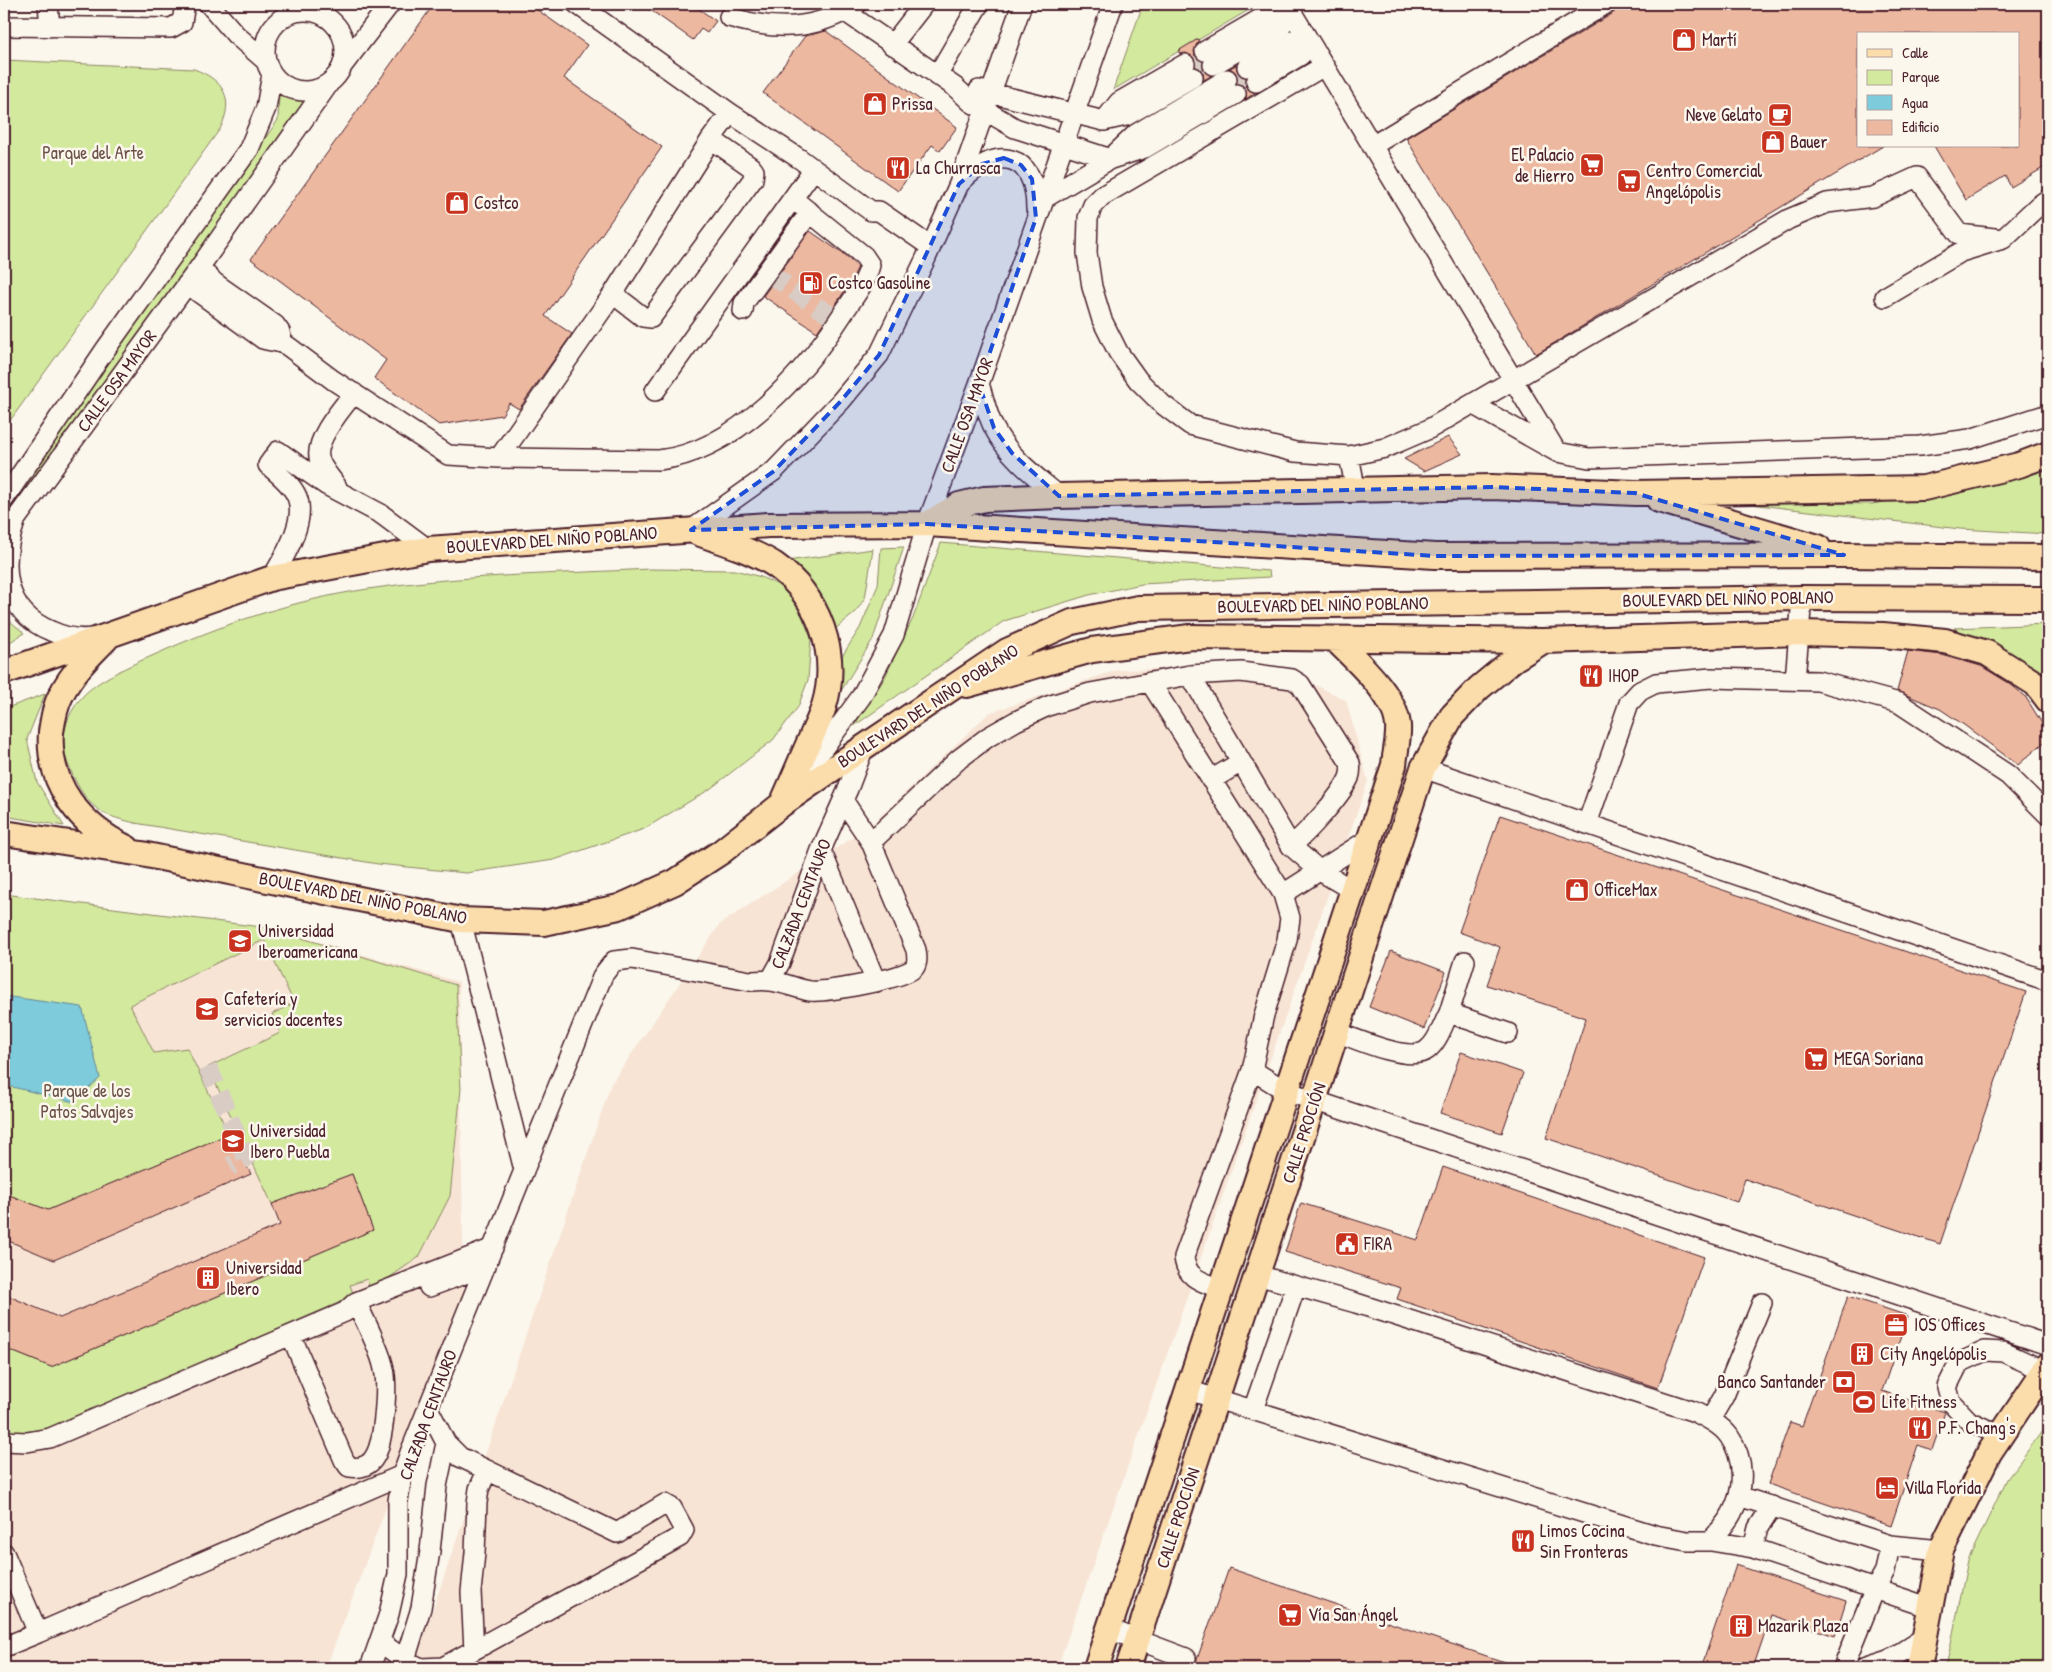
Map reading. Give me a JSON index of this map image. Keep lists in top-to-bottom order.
{
  "streets": {
    "main road": ["BOULEVARD DEL NIÑO POBLANO", "CALLE PROCIÓN"],
    "street": ["CALLE OSA MAYOR", "CALZADA CENTAURO"]
  },
  "crossings": [
    ["CALLE OSA MAYOR", "BOULEVARD DEL NIÑO POBLANO"],
    ["BOULEVARD DEL NIÑO POBLANO", "CALZADA CENTAURO"]
  ],
  "parks": ["Parque del Arte", "Parque de los Patos Salvajes"],
  "places": {
    "shop": [
      "Martí",
      "Prissa",
      "Bauer",
      "Costco",
      "OfficeMax"
    ],
    "cafe": ["Neve Gelato"],
    "supermarket": [
      "El Palacio de Hierro",
      "Centro Comercial Angelópolis",
      "MEGA Soriana",
      "Vía San Ángel"
    ],
    "restaurant": [
      "La Churrasca",
      "IHOP",
      "P.F. Chang's",
      "Limos Cocina Sin Fronteras"
    ],
    "fuel station": ["Costco Gasoline"],
    "school or university": ["Universidad Iberoamericana", "Cafetería y servicios docentes", "Universidad Ibero Puebla"],
    "public building": ["FIRA"],
    "building": ["Universidad Ibero", "City Angelópolis", "Mazarik Plaza"],
    "office": ["IOS Offices"],
    "bank": ["Banco Santander"],
    "sports": ["Life Fitness"],
    "hotel": ["Villa Florida"]
  },
  "legend": [
    "Calle",
    "Parque",
    "Agua",
    "Edificio"
  ]
}
